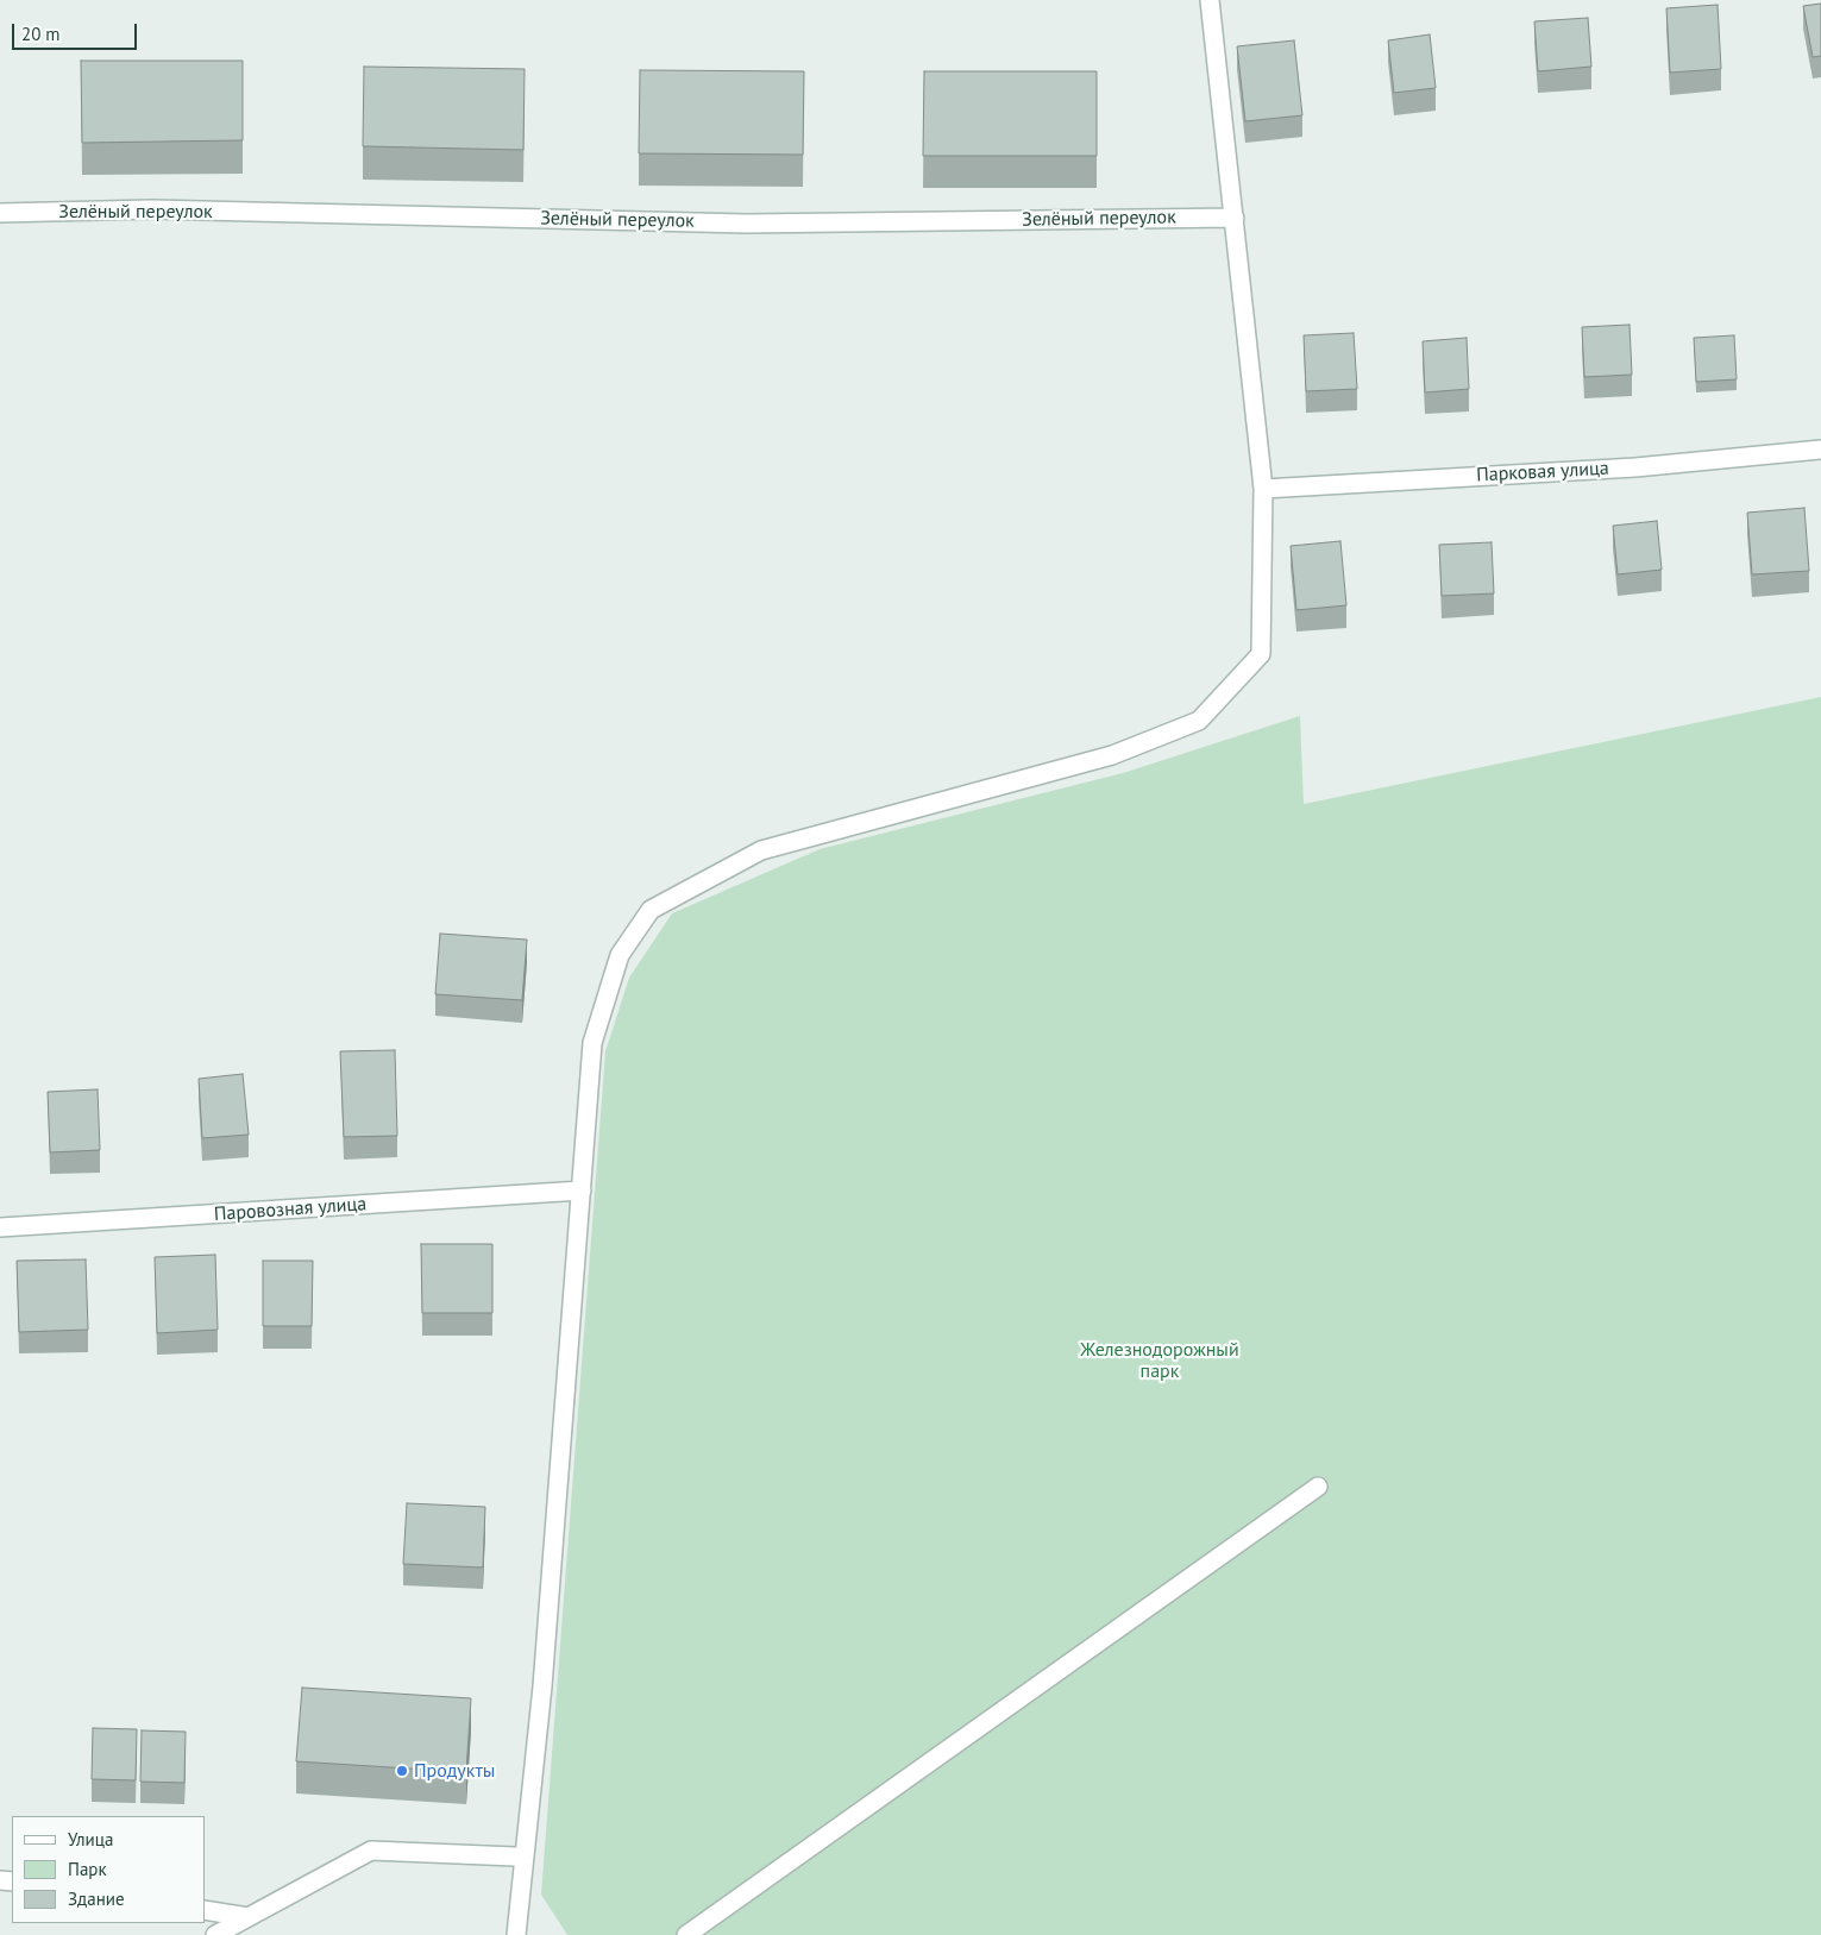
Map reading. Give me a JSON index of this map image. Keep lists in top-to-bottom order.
{
  "streets": {
    "street": ["Зелёный переулок", "Парковая улица", "Паровозная улица"]
  },
  "parks": ["Железнодорожный парк"],
  "places": ["Продукты"],
  "legend": ["Улица", "Парк", "Здание"],
  "scale_bar": "20 m"
}
